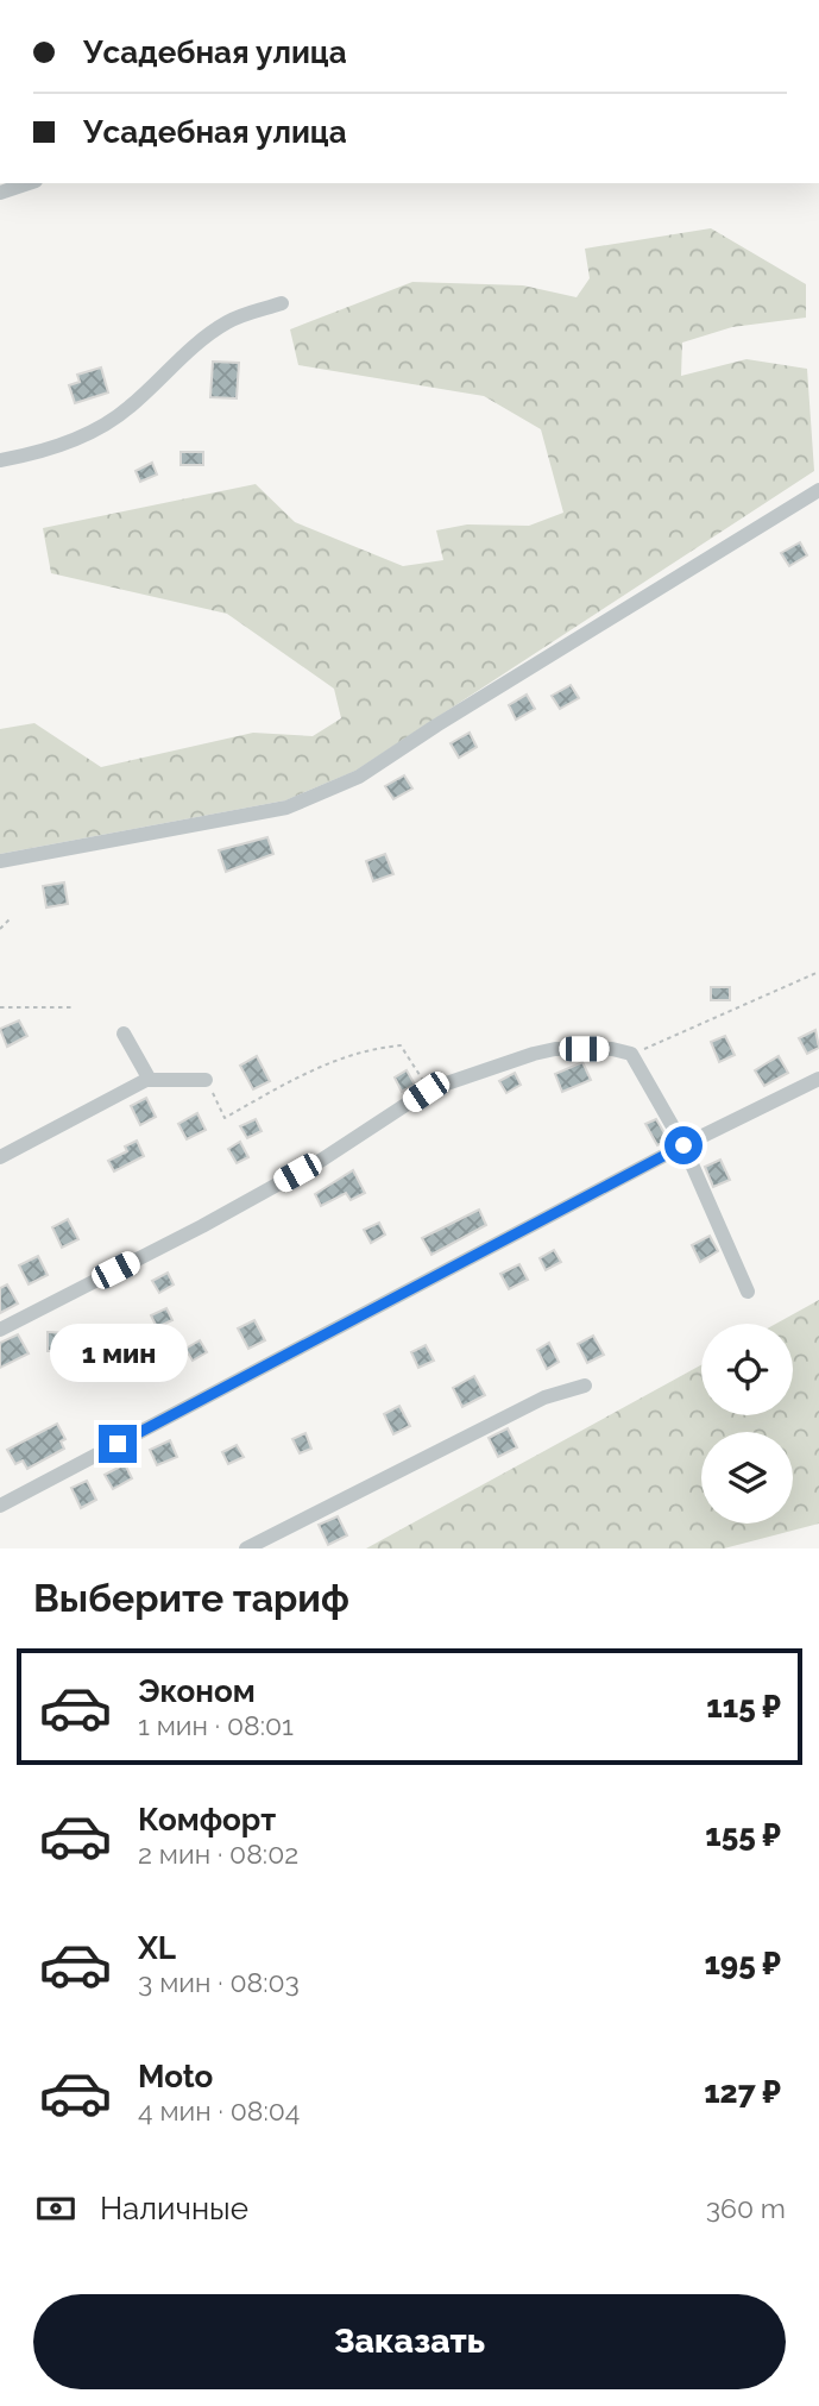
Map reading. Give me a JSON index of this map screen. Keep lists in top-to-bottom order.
{
  "page": {
    "banner": ["Усадебная улица", "Усадебная улица"],
    "bubble": "1 мин",
    "heading": "Выберите тариф",
    "list": [
      {
        "name": "Эконом",
        "note": "1 мин · 08:01",
        "value": "115 ₽"
      },
      {
        "name": "Комфорт",
        "note": "2 мин · 08:02",
        "value": "155 ₽"
      },
      {
        "name": "XL",
        "note": "3 мин · 08:03",
        "value": "195 ₽"
      },
      {
        "name": "Moto",
        "note": "4 мин · 08:04",
        "value": "127 ₽"
      }
    ],
    "pay": ["Наличные", "360 m"],
    "buttons": "Заказать"
  }
}
